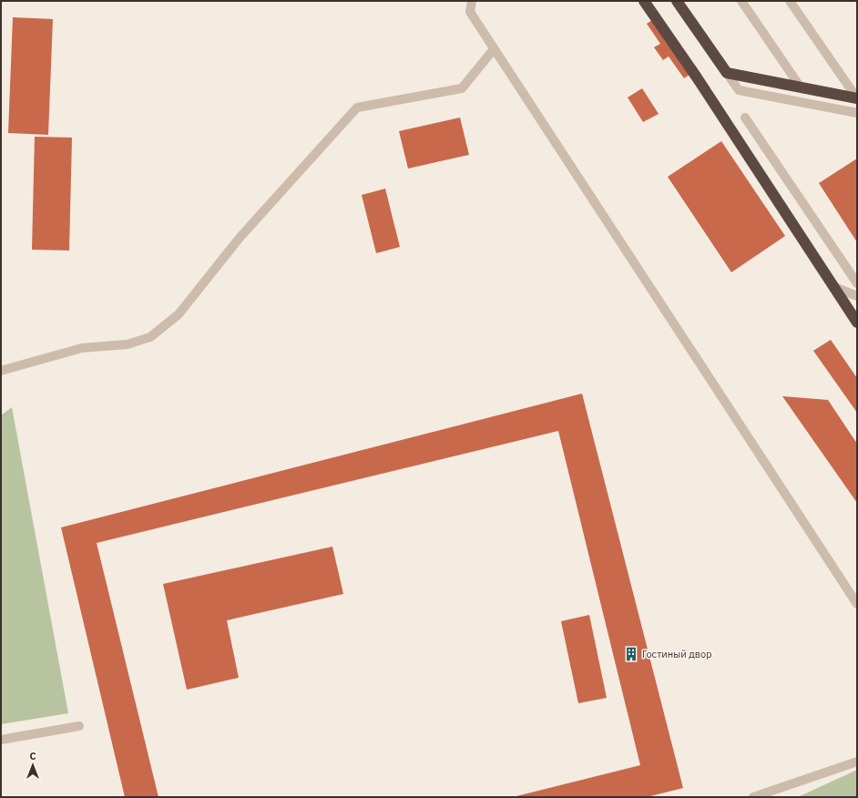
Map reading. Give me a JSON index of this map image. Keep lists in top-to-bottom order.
{
  "places": {
    "building": ["Гостиный двор"]
  },
  "north": "top"
}
